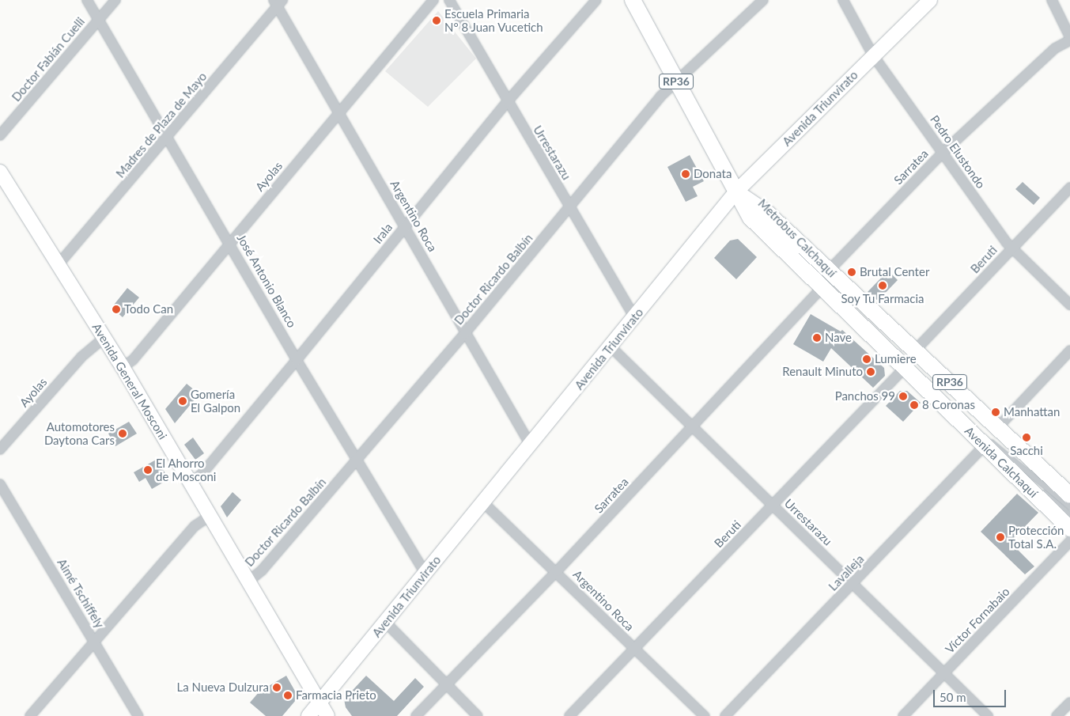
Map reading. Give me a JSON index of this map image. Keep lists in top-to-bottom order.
{
  "streets": {
    "main road": ["RP36", "Avenida Calchaquí"],
    "street": [
      "Doctor Fabián Cuelli",
      "Avenida Triunvirato",
      "Madres de Plaza de Mayo",
      "Pedro Elustondo",
      "Urrestarazu",
      "Sarratea",
      "Ayolas",
      "Argentino Roca",
      "Irala",
      "Beruti",
      "Doctor Ricardo Balbín",
      "José Antonio Blanco",
      "Avenida General Mosconi",
      "Lavalleja",
      "Aimé Tschiffely",
      "Víctor Fornabaio"
    ],
    "lane": ["Metrobus Calchaquí"]
  },
  "crossings": [
    ["Doctor Fabián Cuelli", "José Antonio Blanco"],
    ["Avenida Triunvirato", "Pedro Elustondo"],
    ["Avenida Triunvirato", "Urrestarazu"],
    ["Avenida Triunvirato", "Argentino Roca"],
    ["Avenida Triunvirato", "Metrobus Calchaquí"],
    ["Avenida Triunvirato", "José Antonio Blanco"],
    ["Avenida Triunvirato", "Avenida General Mosconi"],
    ["Avenida Triunvirato", "Avenida Calchaquí"],
    ["Madres de Plaza de Mayo", "Argentino Roca"],
    ["Madres de Plaza de Mayo", "José Antonio Blanco"],
    ["Madres de Plaza de Mayo", "Avenida General Mosconi"],
    ["Pedro Elustondo", "Sarratea"],
    ["Pedro Elustondo", "Beruti"],
    ["Urrestarazu", "Sarratea"],
    ["Urrestarazu", "Irala"],
    ["Urrestarazu", "Beruti"],
    ["Urrestarazu", "Doctor Ricardo Balbín"],
    ["Urrestarazu", "Lavalleja"],
    ["Urrestarazu", "Víctor Fornabaio"],
    ["Sarratea", "Argentino Roca"],
    ["Sarratea", "Avenida Calchaquí"],
    ["Ayolas", "Argentino Roca"],
    ["Ayolas", "José Antonio Blanco"],
    ["Ayolas", "Avenida General Mosconi"],
    ["Argentino Roca", "Irala"],
    ["Argentino Roca", "Beruti"],
    ["Argentino Roca", "Doctor Ricardo Balbín"],
    ["Irala", "José Antonio Blanco"],
    ["Irala", "Avenida General Mosconi"],
    ["Metrobus Calchaquí", "Avenida Calchaquí"],
    ["Beruti", "Avenida Calchaquí"],
    ["Doctor Ricardo Balbín", "José Antonio Blanco"],
    ["Doctor Ricardo Balbín", "Avenida General Mosconi"],
    ["Doctor Ricardo Balbín", "Avenida Calchaquí"],
    ["Avenida Calchaquí", "Lavalleja"]
  ],
  "places": [
    "Escuela Primaria N° 8 Juan Vucetich",
    "Donata",
    "Brutal Center",
    "Soy Tu Farmacia",
    "Todo Can",
    "Nave",
    "Lumiere",
    "Renault Minuto",
    "Panchos 99",
    "Gomería El Galpon",
    "8 Coronas",
    "Manhattan",
    "Automotores Daytona Cars",
    "Sacchi",
    "El Ahorro de Mosconi",
    "Protección Total S.A.",
    "La Nueva Dulzura",
    "Farmacia Prieto"
  ],
  "scale_bar": "50 m"
}
